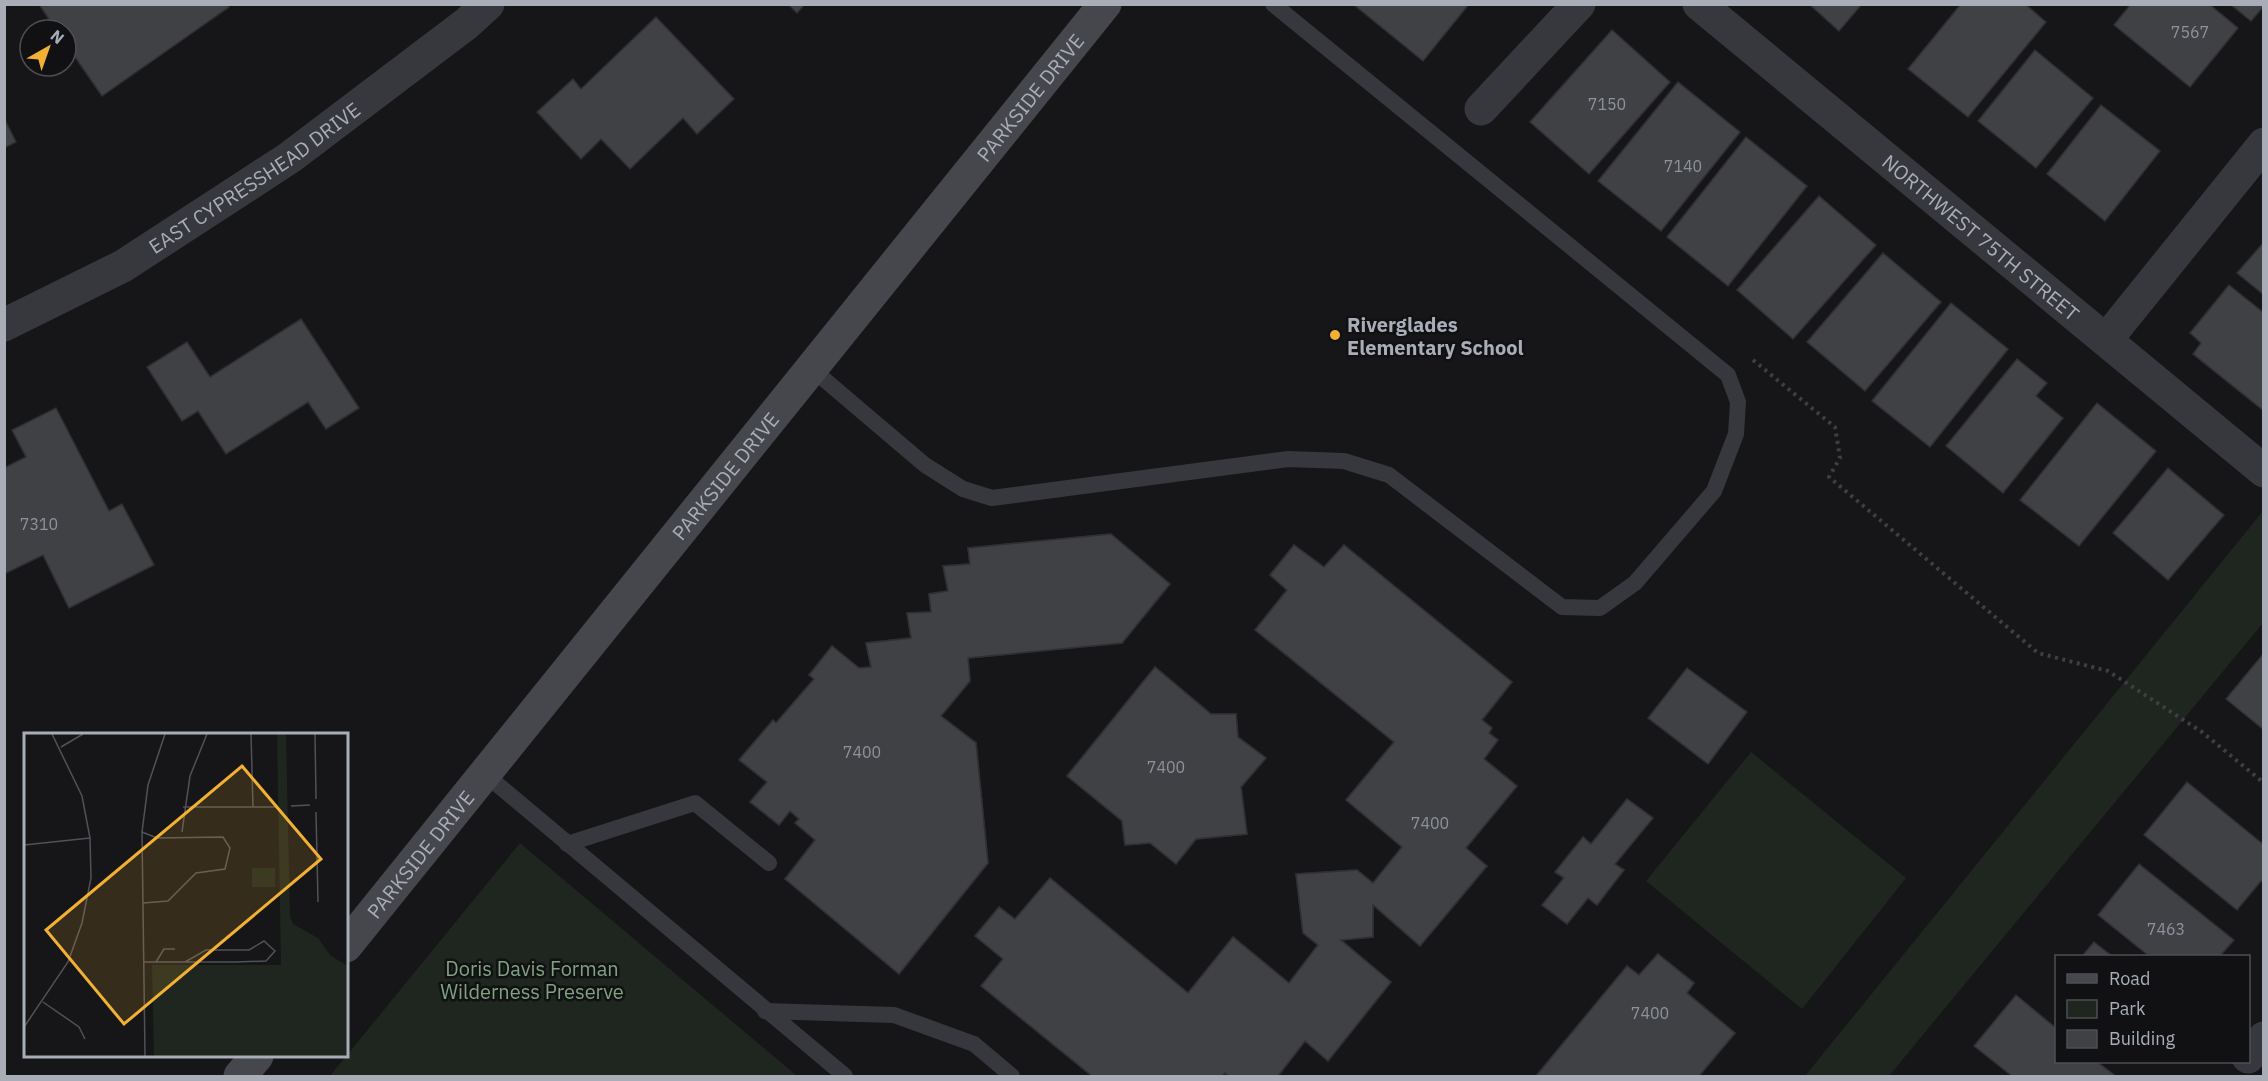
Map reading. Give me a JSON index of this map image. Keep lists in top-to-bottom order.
{
  "streets": {
    "street": ["PARKSIDE DRIVE", "EAST CYPRESSHEAD DRIVE", "NORTHWEST 75TH STREET"]
  },
  "parks": ["Doris Davis Forman Wilderness Preserve"],
  "places": ["Riverglades Elementary School"],
  "house_numbers": [
    "7567",
    "7150",
    "7140",
    "7310",
    "7400",
    "7400",
    "7400",
    "7463",
    "7400"
  ],
  "legend": ["Road", "Park", "Building"],
  "north": "top right"
}
